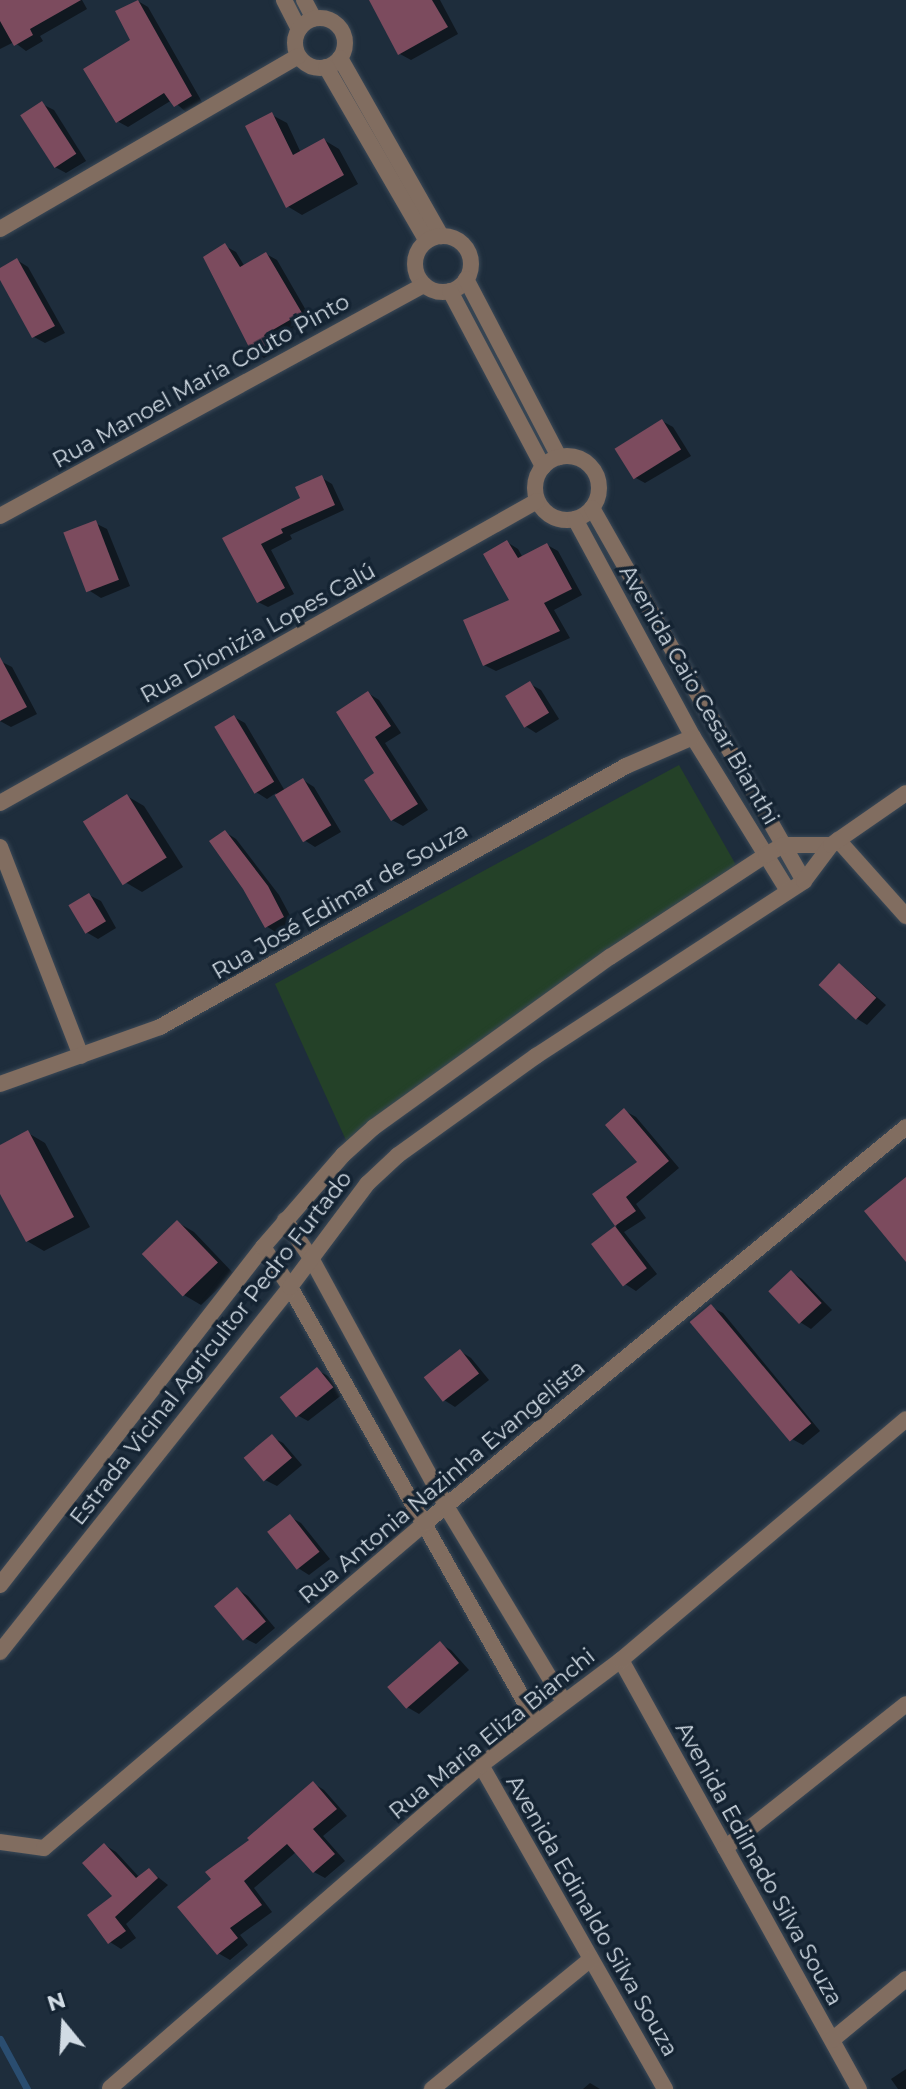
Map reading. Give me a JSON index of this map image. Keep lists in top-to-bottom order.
{
  "streets": {
    "street": [
      "Rua Manoel Maria Couto Pinto",
      "Rua Dionizia Lopes Calú",
      "Avenida Caio Cesar Bianthi",
      "Rua José Edimar de Souza",
      "Estrada Vicinal Agricultor Pedro Furtado",
      "Rua Antonia Nazinha Evangelista",
      "Rua Maria Eliza Bianchi",
      "Avenida Edilnado Silva Souza",
      "Avenida Edinaldo Silva Souza"
    ]
  },
  "crossings": [
    ["Rua Dionizia Lopes Calú", "Avenida Caio Cesar Bianthi"],
    ["Avenida Caio Cesar Bianthi", "Rua José Edimar de Souza"],
    ["Avenida Caio Cesar Bianthi", "Estrada Vicinal Agricultor Pedro Furtado"],
    ["Rua Maria Eliza Bianchi", "Avenida Edilnado Silva Souza"],
    ["Rua Maria Eliza Bianchi", "Avenida Edinaldo Silva Souza"]
  ],
  "north": "top"
}
